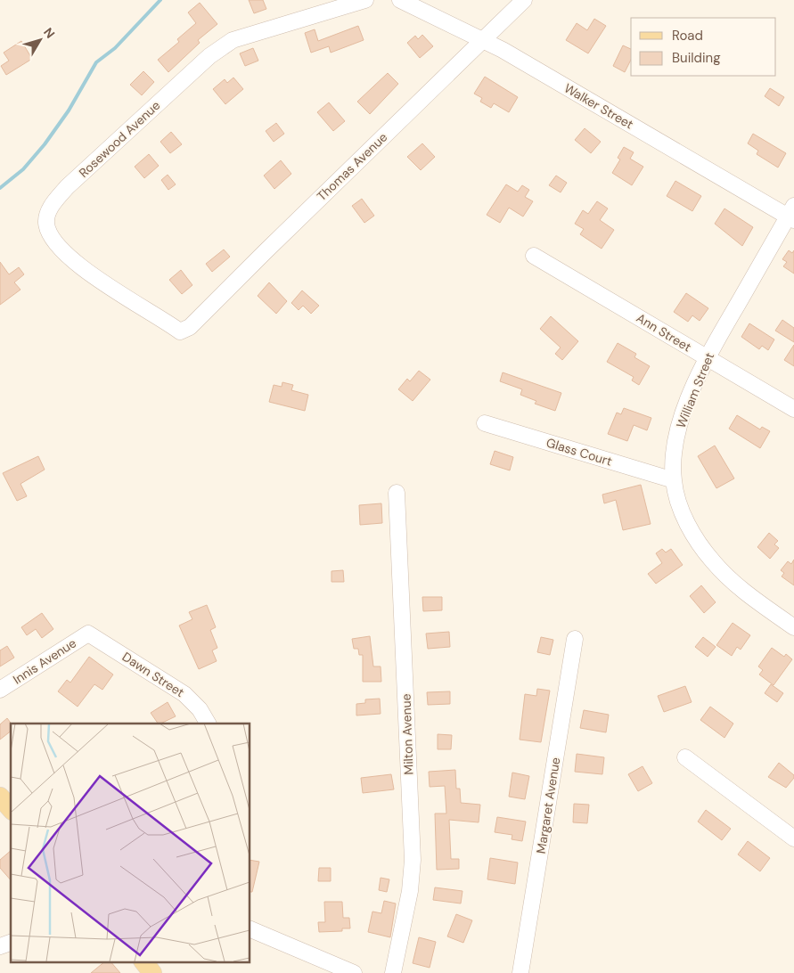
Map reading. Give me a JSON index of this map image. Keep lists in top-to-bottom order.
{
  "streets": {
    "street": [
      "Walker Street",
      "Rosewood Avenue",
      "Thomas Avenue",
      "Ann Street",
      "William Street",
      "Glass Court",
      "Innis Avenue",
      "Dawn Street",
      "Milton Avenue",
      "Margaret Avenue"
    ]
  },
  "crossings": [
    ["Walker Street", "Thomas Avenue"],
    ["Walker Street", "William Street"],
    ["Rosewood Avenue", "Thomas Avenue"],
    ["Ann Street", "William Street"],
    ["William Street", "Glass Court"],
    ["Innis Avenue", "Dawn Street"]
  ],
  "legend": ["Road", "Building"],
  "north": "top right"
}
